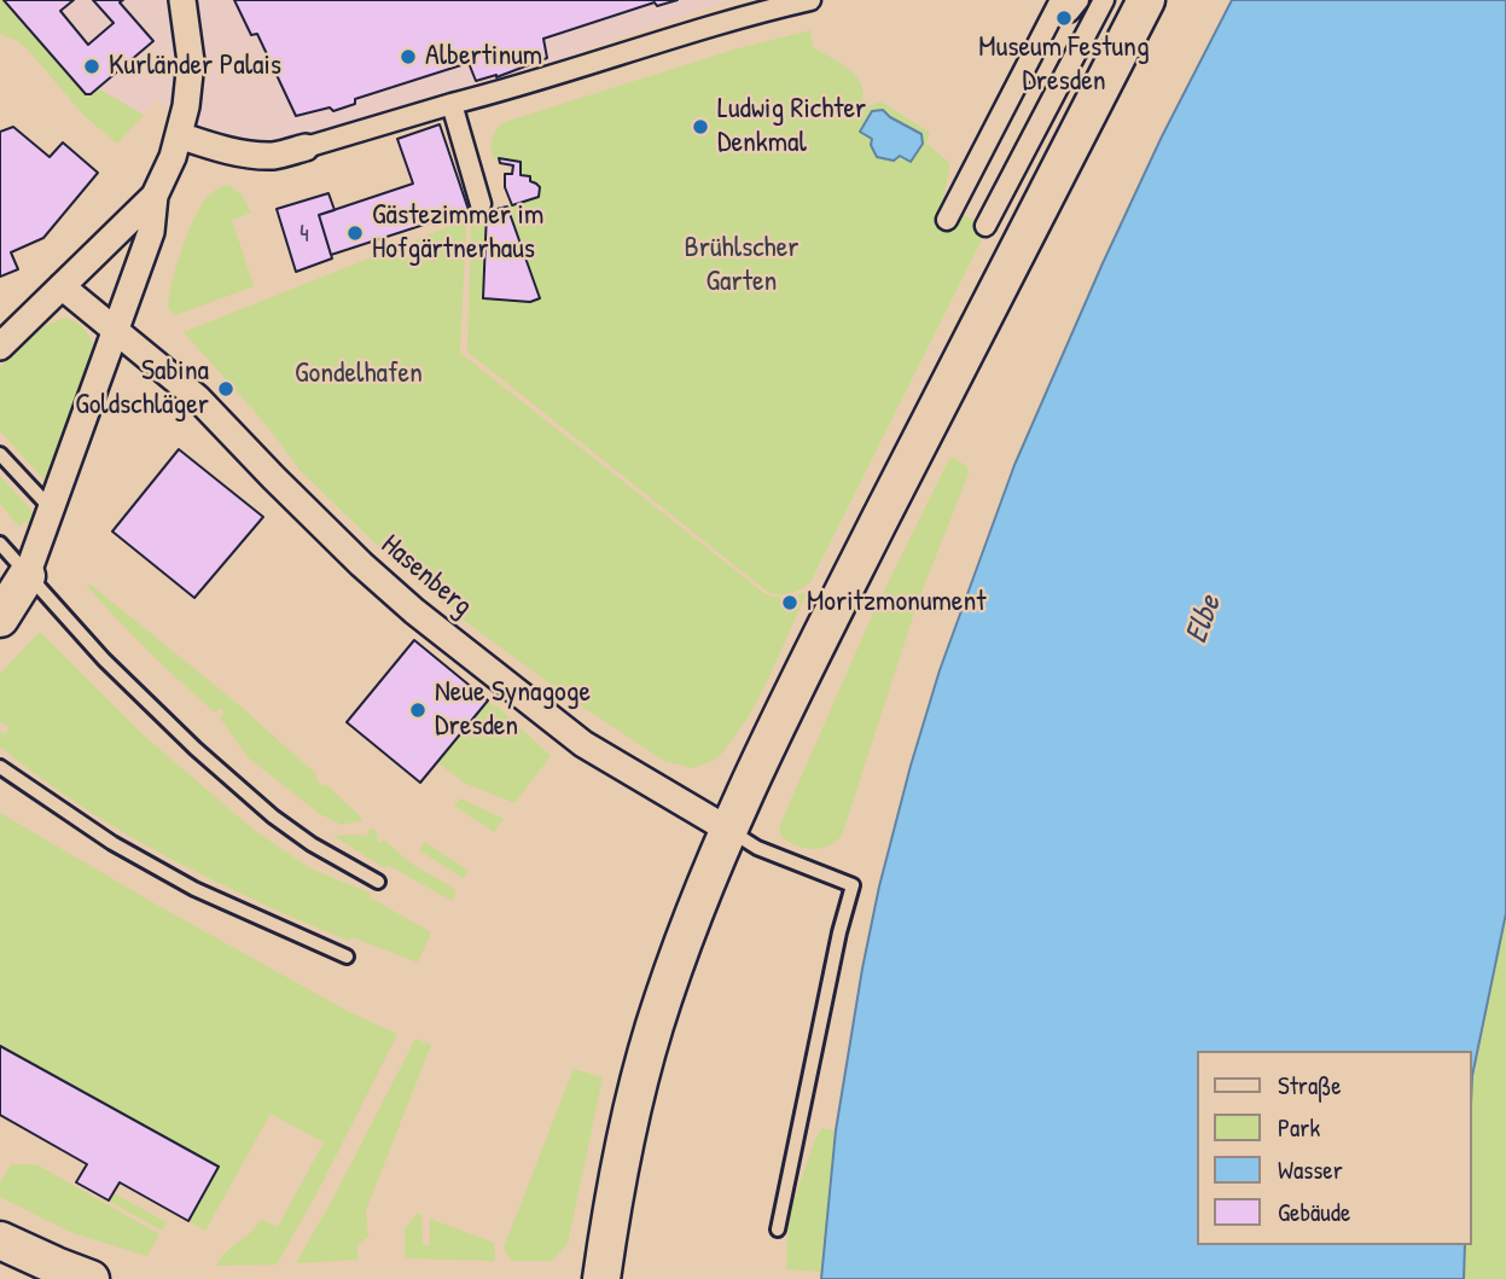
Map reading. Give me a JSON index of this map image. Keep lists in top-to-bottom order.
{
  "streets": {
    "street": ["Hasenberg"]
  },
  "water": ["Elbe"],
  "parks": ["Brühlscher Garten", "Gondelhafen"],
  "places": [
    "Museum Festung Dresden",
    "Albertinum",
    "Kurländer Palais",
    "Ludwig Richter Denkmal",
    "Gästezimmer im Hofgärtnerhaus",
    "Sabina Goldschläger",
    "Moritzmonument",
    "Neue Synagoge Dresden"
  ],
  "house_numbers": ["4"],
  "legend": [
    "Straße",
    "Park",
    "Wasser",
    "Gebäude"
  ]
}
